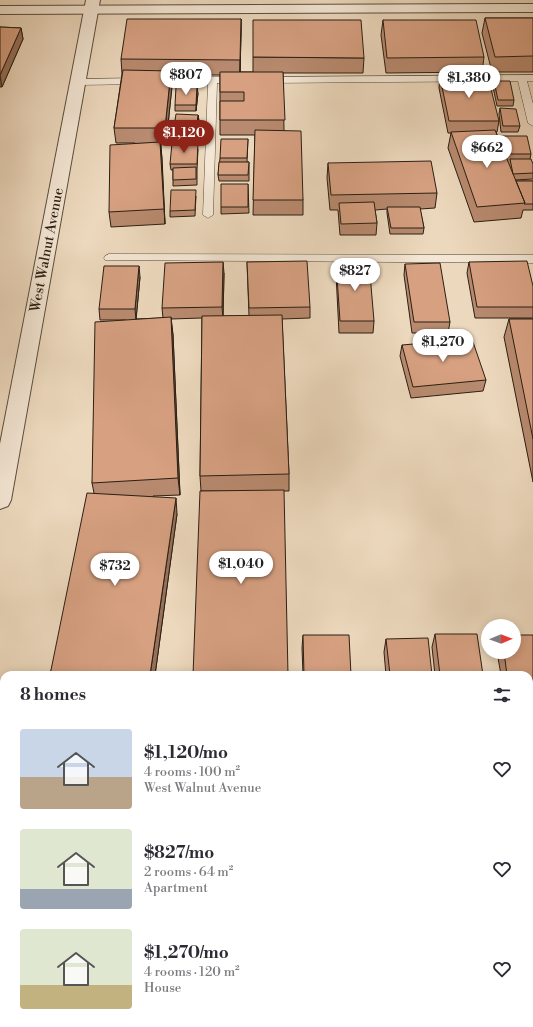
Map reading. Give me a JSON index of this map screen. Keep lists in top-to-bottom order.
{
  "streets": {
    "street": ["West Walnut Avenue"]
  },
  "north": "right",
  "page": {
    "price": [
      "$807",
      "$1,380",
      "$1,120",
      "$662",
      "$827",
      "$1,270",
      "$1,040",
      "$732"
    ],
    "heading": "8 homes",
    "list": [
      {
        "name": "$1,120/mo",
        "note": "4 rooms · 100 m² · West Walnut Avenue"
      },
      {
        "name": "$827/mo",
        "note": "2 rooms · 64 m² · Apartment"
      },
      {
        "name": "$1,270/mo",
        "note": "4 rooms · 120 m² · House"
      }
    ]
  }
}
